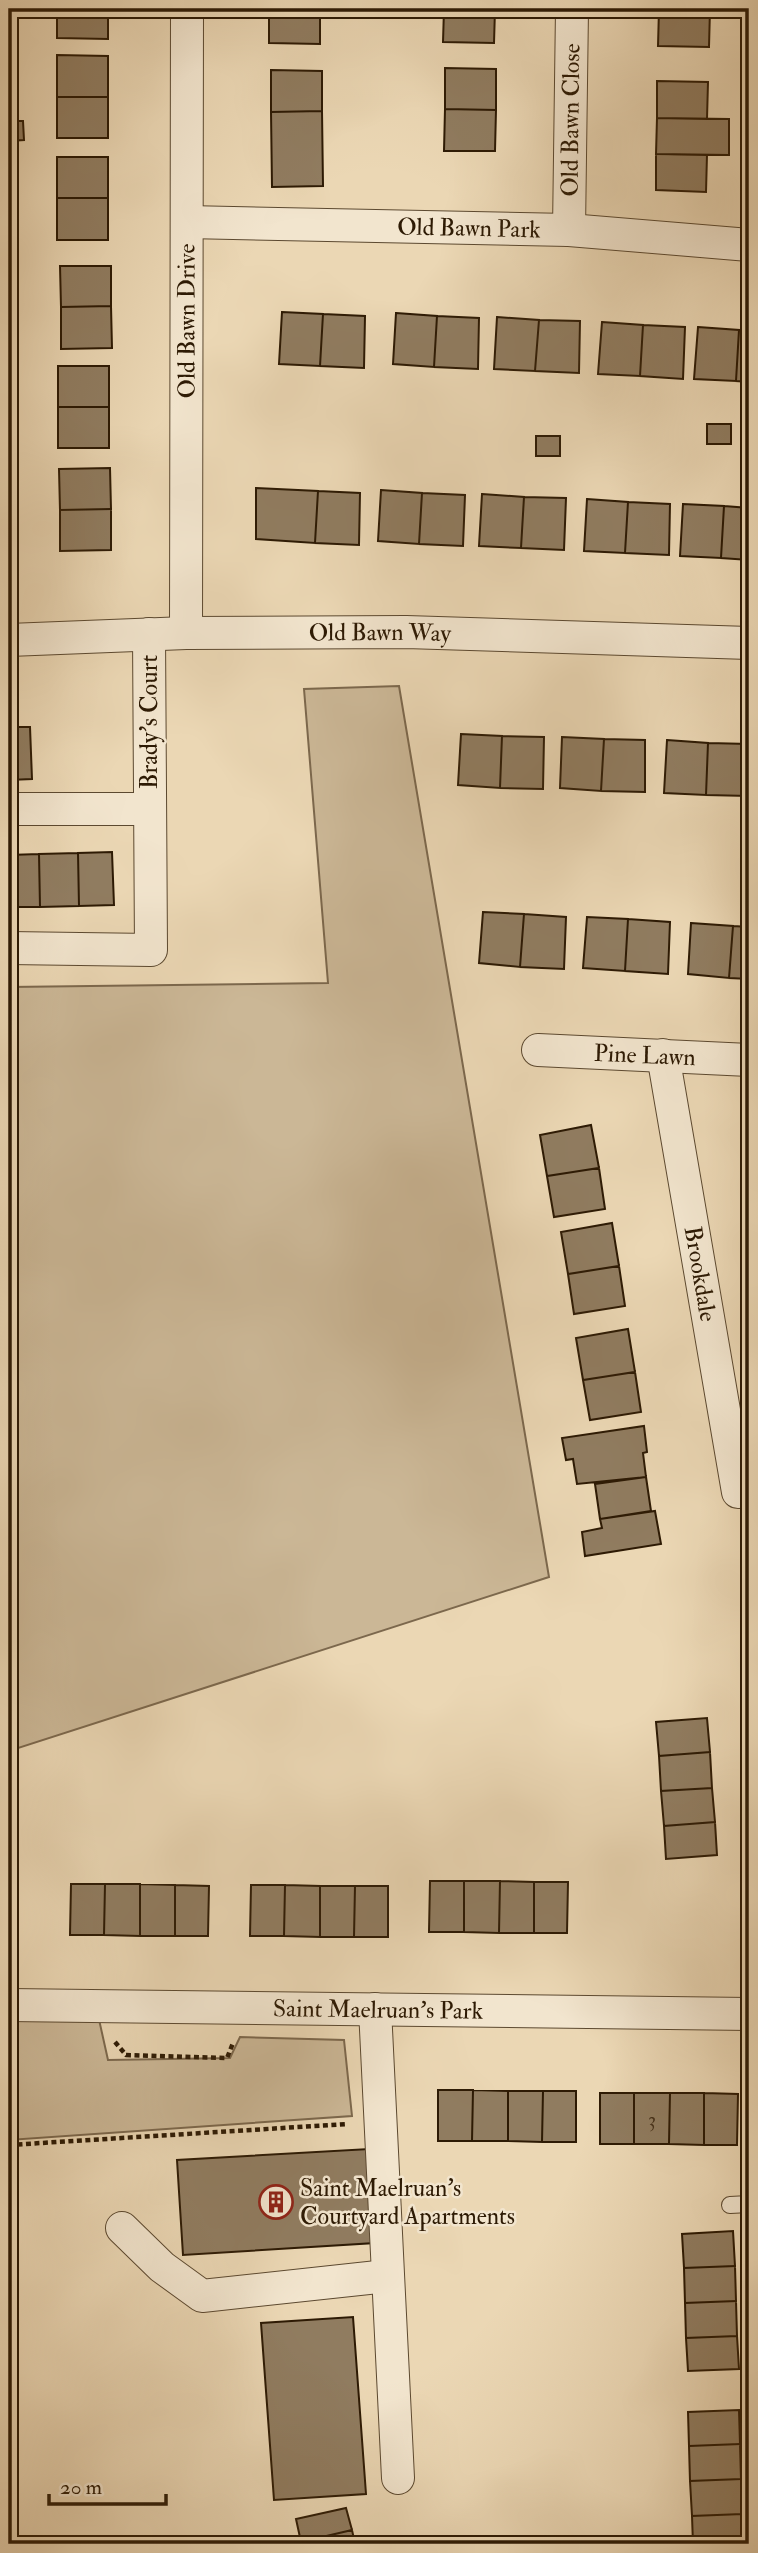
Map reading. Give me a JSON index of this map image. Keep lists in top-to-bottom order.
{
  "streets": {
    "street": [
      "Old Bawn Close",
      "Old Bawn Park",
      "Old Bawn Drive",
      "Old Bawn Way",
      "Brady's Court",
      "Pine Lawn",
      "Brookdale",
      "Saint Maelruan's Park"
    ]
  },
  "crossings": [
    ["Old Bawn Close", "Old Bawn Park"],
    ["Old Bawn Park", "Old Bawn Drive"],
    ["Old Bawn Drive", "Old Bawn Way"],
    ["Old Bawn Way", "Brady's Court"],
    ["Pine Lawn", "Brookdale"]
  ],
  "places": {
    "building": ["Saint Maelruan's Courtyard Apartments"]
  },
  "house_numbers": ["3"],
  "scale_bar": "20 m"
}
